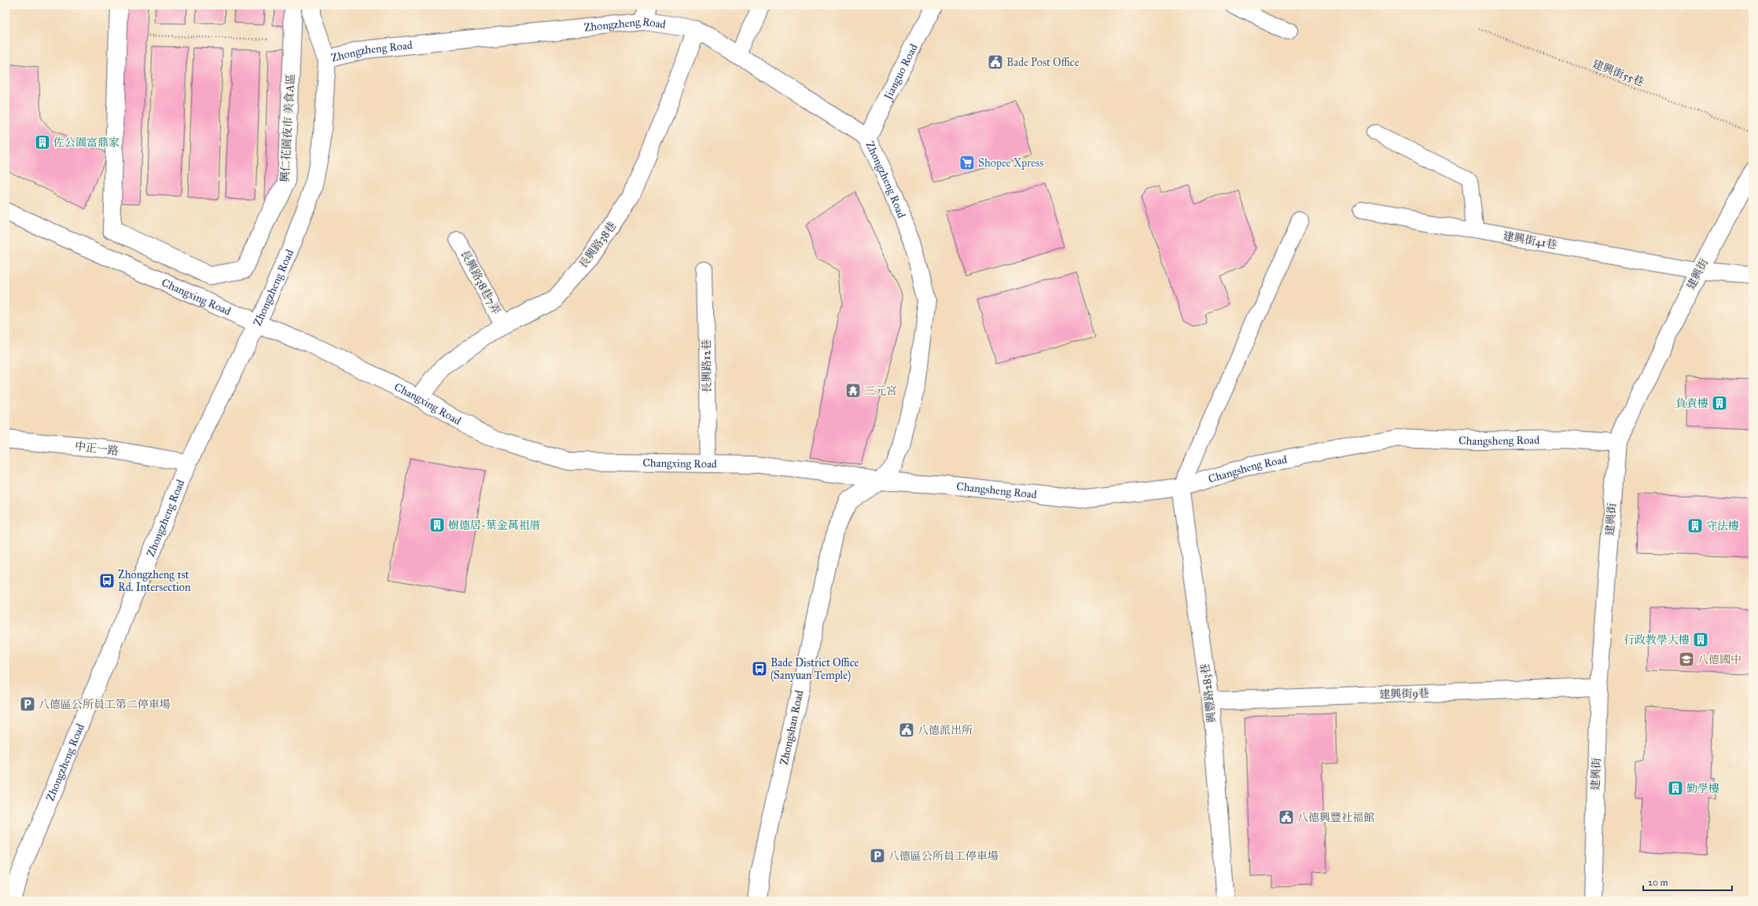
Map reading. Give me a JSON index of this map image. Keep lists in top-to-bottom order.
{
  "streets": {
    "street": [
      "Zhongzheng Road",
      "Jianguo Road",
      "興仁花園夜市 美食A區",
      "長興路38巷",
      "建興街",
      "Changxing Road",
      "Changsheng Road",
      "中正一路",
      "興豐路283巷",
      "建興街9巷",
      "Zhongshan Road"
    ],
    "lane": ["建興街41巷", "長興路38巷7弄", "長興路12巷"],
    "path": ["建興街55巷"]
  },
  "crossings": [
    ["Zhongzheng Road", "Jianguo Road"],
    ["Zhongzheng Road", "長興路38巷"],
    ["Zhongzheng Road", "Changxing Road"],
    ["Zhongzheng Road", "Changsheng Road"],
    ["Zhongzheng Road", "中正一路"],
    ["Zhongzheng Road", "Zhongshan Road"],
    ["建興街41巷", "建興街"],
    ["長興路38巷", "長興路38巷7弄"],
    ["長興路38巷", "Changxing Road"],
    ["建興街", "Changsheng Road"],
    ["建興街", "建興街9巷"],
    ["Changxing Road", "長興路12巷"],
    ["Changxing Road", "Changsheng Road"],
    ["Changxing Road", "Zhongshan Road"],
    ["Changsheng Road", "興豐路283巷"],
    ["Changsheng Road", "Zhongshan Road"],
    ["興豐路283巷", "建興街9巷"]
  ],
  "places": {
    "public building": ["Bade Post Office", "八德派出所", "八德興豐社福館"],
    "building": [
      "佐公園富鼎家",
      "負責樓",
      "樹德居-葉金萬祖厝",
      "守法樓",
      "行政教學大樓",
      "勤學樓"
    ],
    "supermarket": ["Shopee Xpress"],
    "temple": ["三元宮"],
    "bus stop": ["Zhongzheng 1st Rd. Intersection", "Bade District Office (Sanyuan Temple)"],
    "school or university": ["八德國中"],
    "parking": ["八德區公所員工第二停車場", "八德區公所員工停車場"]
  },
  "scale_bar": "20 m"
}
